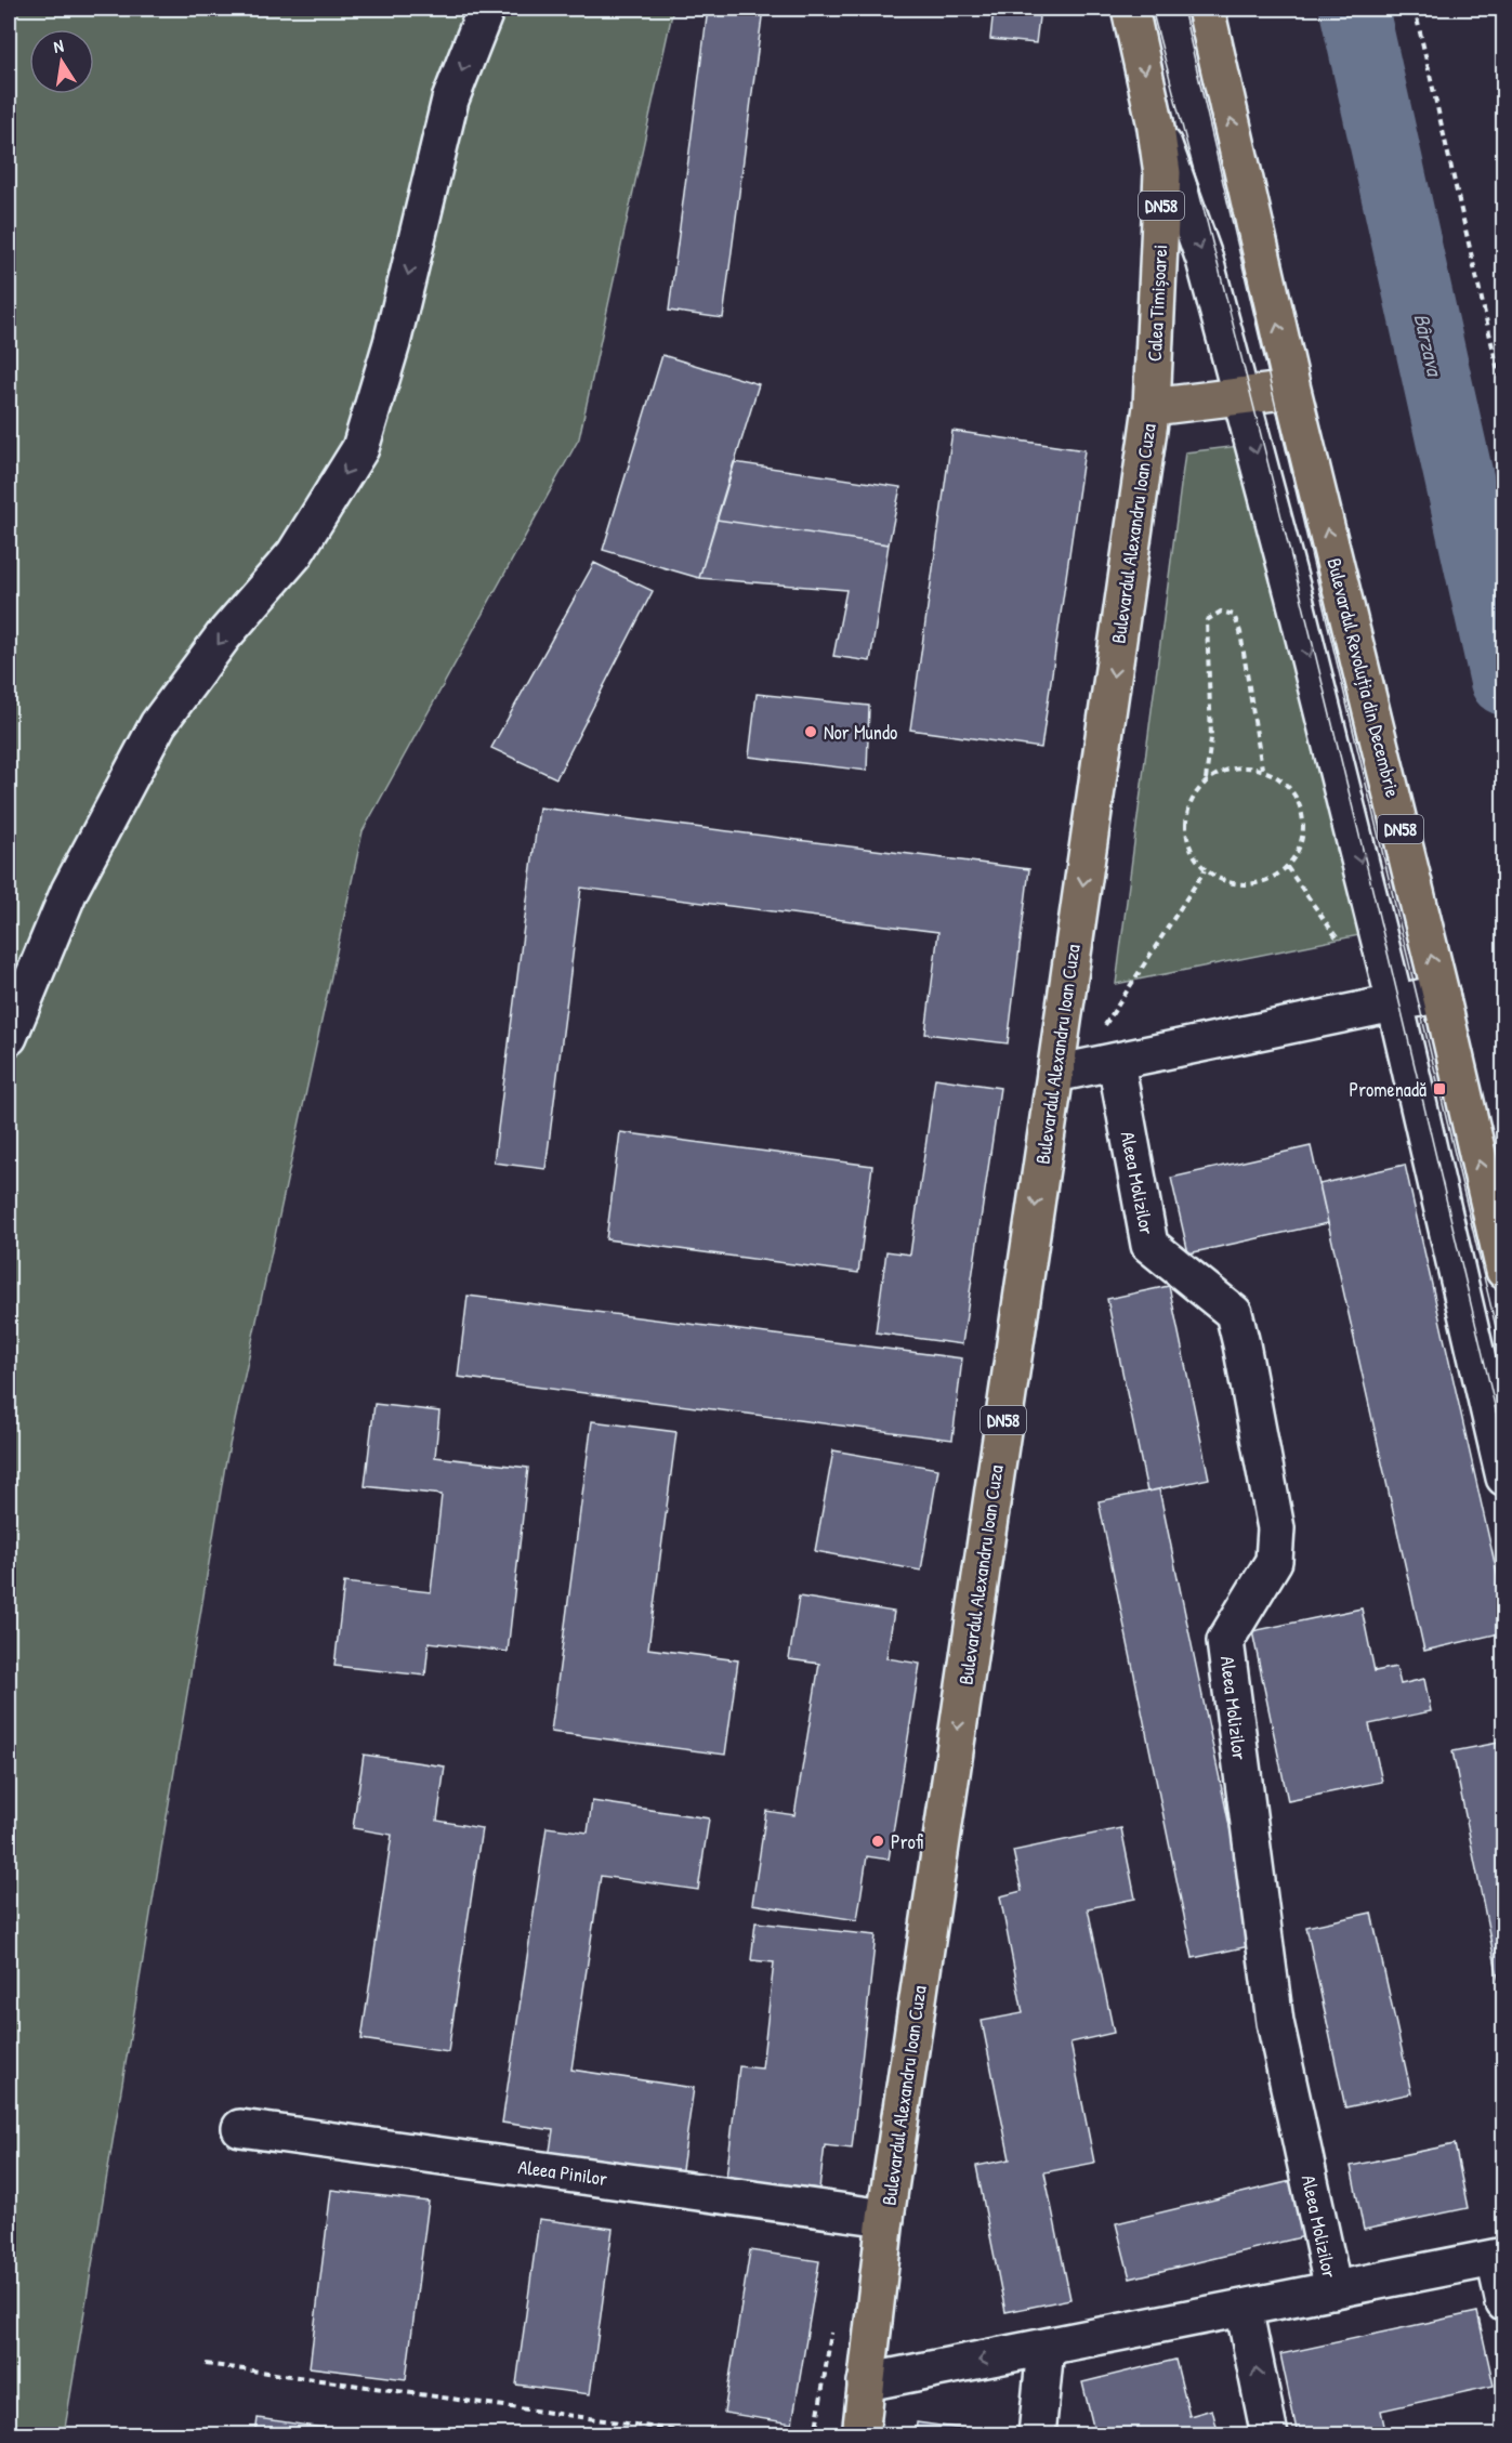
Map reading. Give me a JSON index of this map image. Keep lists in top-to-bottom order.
{
  "streets": {
    "main road": [
      "DN58",
      "Calea Timișoarei",
      "Bulevardul Alexandru Ioan Cuza",
      "Bulevardul Revoluția din Decembrie"
    ],
    "street": ["Aleea Molizilor", "Aleea Pinilor"]
  },
  "crossings": [
    ["DN58", "Bulevardul Revoluția din Decembrie"],
    ["Calea Timișoarei", "Bulevardul Alexandru Ioan Cuza"],
    ["Bulevardul Alexandru Ioan Cuza", "Aleea Molizilor"],
    ["Bulevardul Alexandru Ioan Cuza", "Aleea Pinilor"]
  ],
  "one_way": ["Bulevardul Alexandru Ioan Cuza", "Bulevardul Revoluția din Decembrie"],
  "water": ["Bârzava"],
  "places": {
    "other": ["Nor Mundo", "Profi"],
    "transit": ["Promenadă"]
  },
  "north": "top"
}
